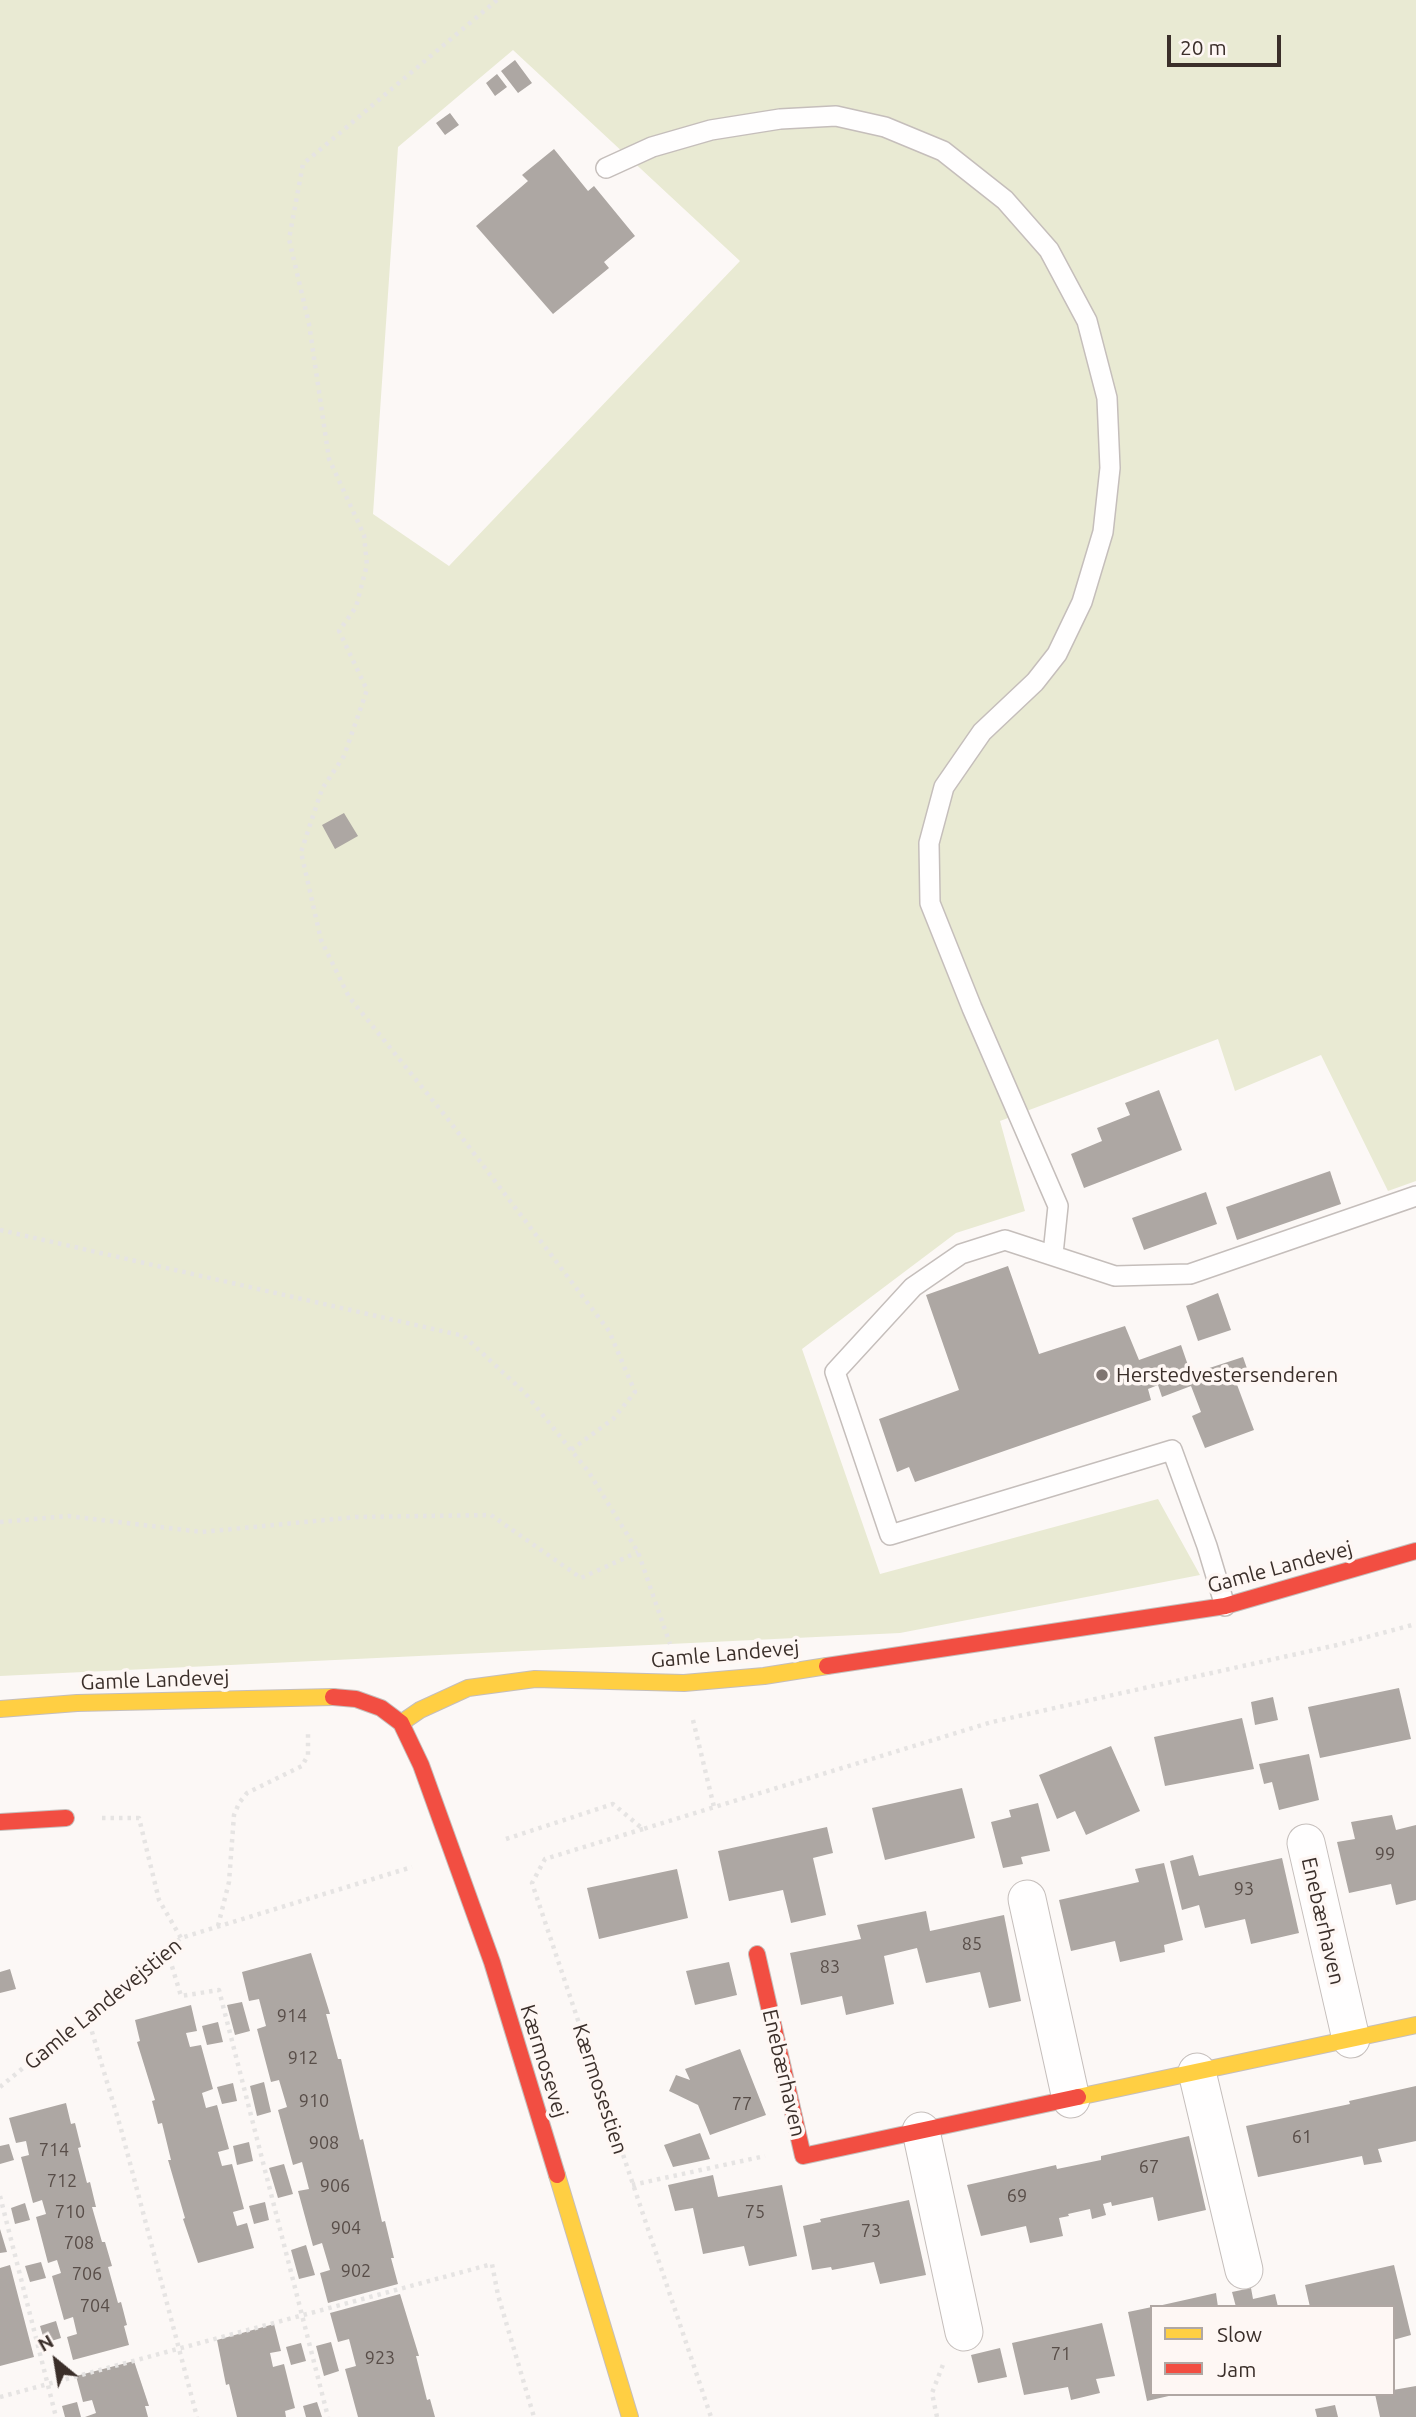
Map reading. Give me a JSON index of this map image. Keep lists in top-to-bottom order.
{
  "streets": {
    "street": ["Gamle Landevej", "Enebærhaven", "Kærmosevej"],
    "path": ["Gamle Landevejstien", "Kærmosestien"]
  },
  "crossings": [
    ["Gamle Landevej", "Kærmosevej"]
  ],
  "places": ["Herstedvestersenderen"],
  "house_numbers": [
    "99",
    "93",
    "85",
    "83",
    "914",
    "912",
    "910",
    "77",
    "61",
    "908",
    "714",
    "67",
    "712",
    "906",
    "69",
    "710",
    "75",
    "904",
    "73",
    "708",
    "902",
    "706",
    "704",
    "71",
    "923"
  ],
  "legend": ["Slow", "Jam"],
  "scale_bar": "20 m",
  "north": "top left"
}
